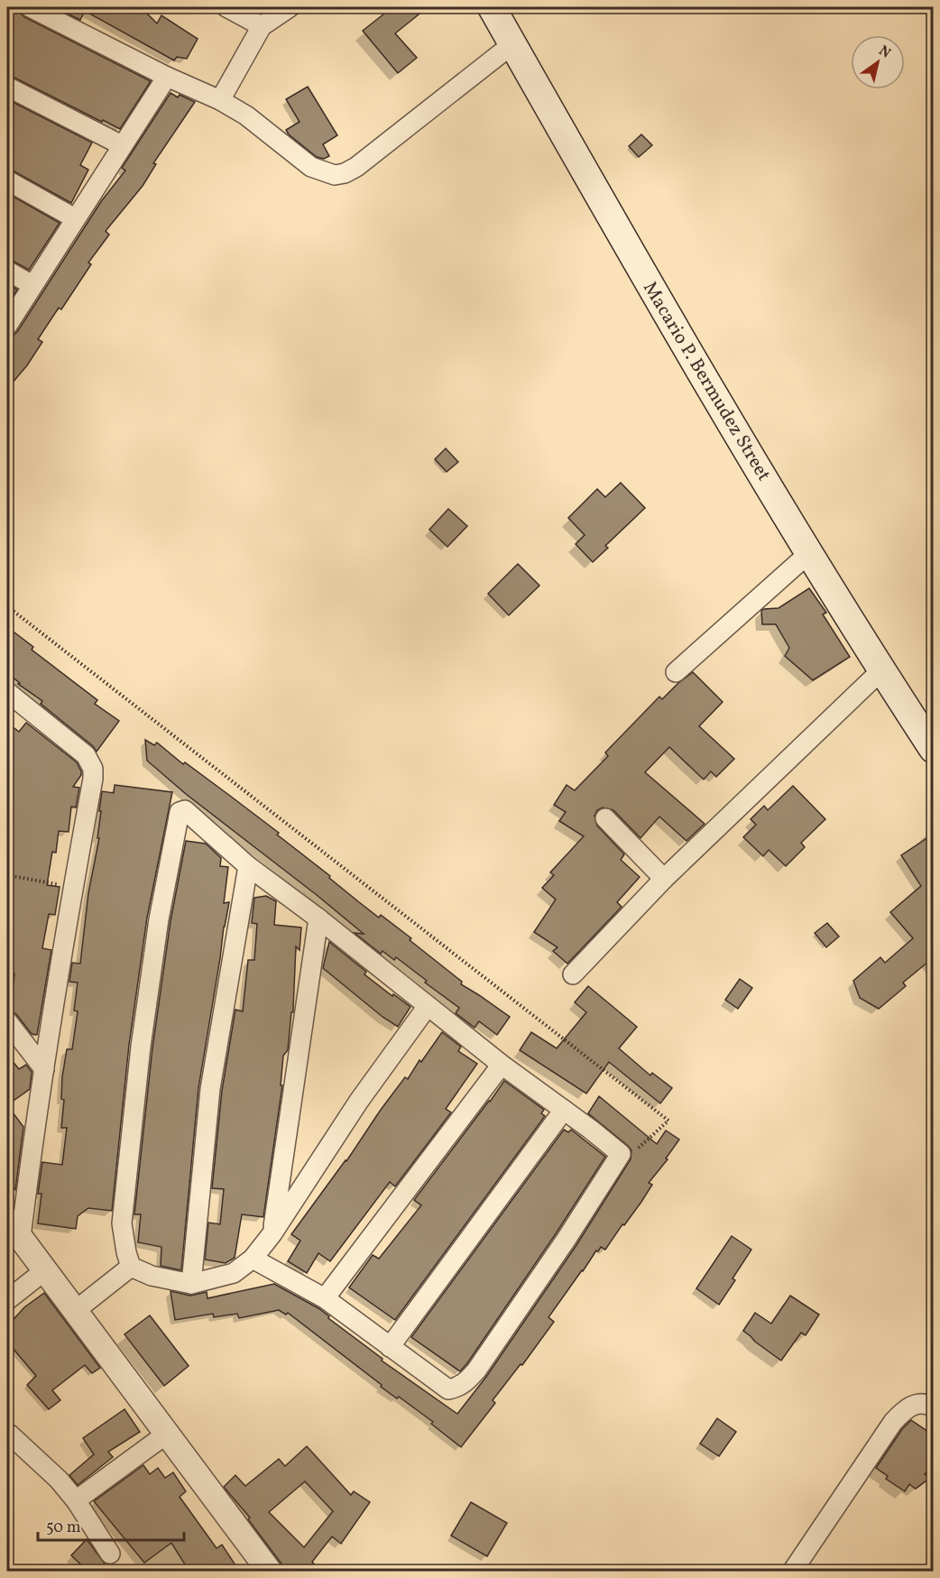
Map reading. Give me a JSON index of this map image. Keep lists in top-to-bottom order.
{
  "streets": {
    "main road": ["Macario P. Bermudez Street"]
  },
  "scale_bar": "50 m",
  "north": "top right"
}
